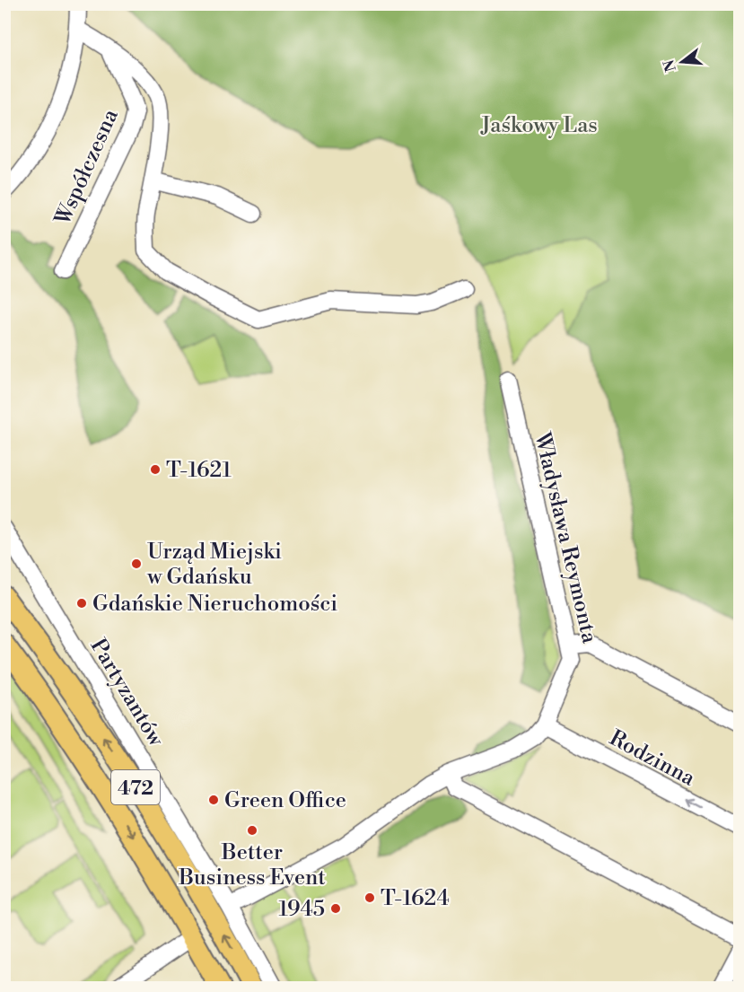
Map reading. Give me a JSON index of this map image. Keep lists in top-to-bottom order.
{
  "streets": {
    "main road": ["472"],
    "street": [
      "Współczesna",
      "Władysława Reymonta",
      "Partyzantów",
      "Rodzinna"
    ]
  },
  "crossings": [
    ["Władysława Reymonta", "Partyzantów"],
    ["Władysława Reymonta", "Rodzinna"]
  ],
  "parks": ["Jaśkowy Las"],
  "places": [
    "T-1621",
    "Urząd Miejski w Gdańsku",
    "Gdańskie Nieruchomości",
    "Green Office",
    "Better Business Event",
    "T-1624",
    "1945"
  ],
  "north": "left"
}
